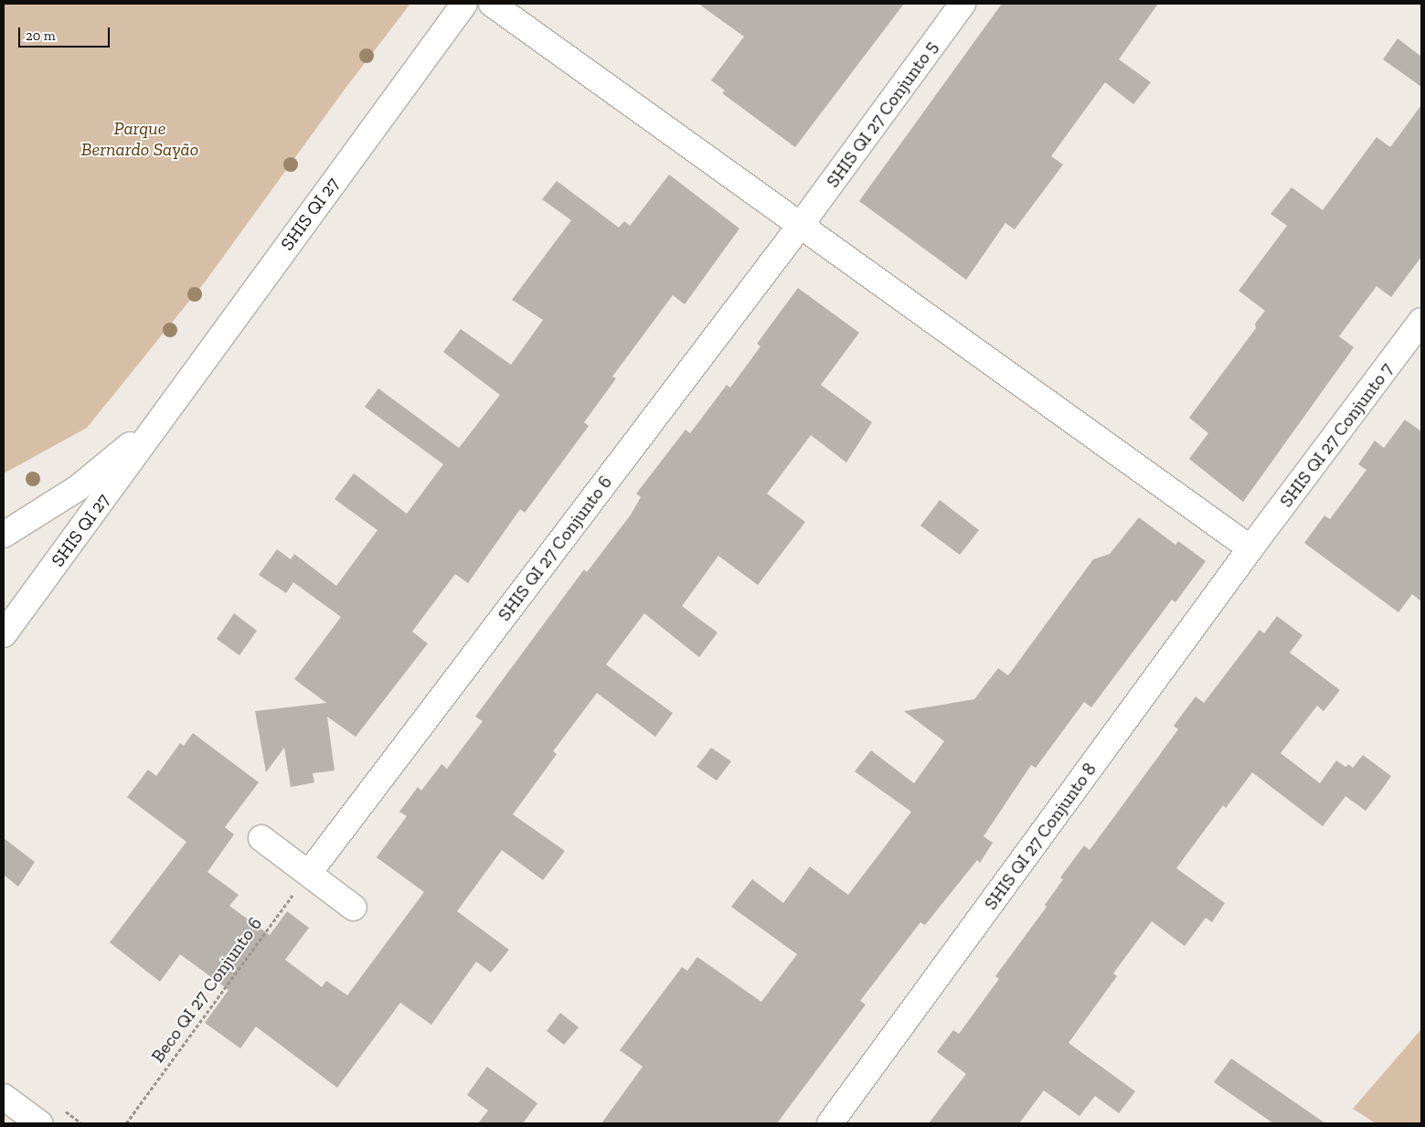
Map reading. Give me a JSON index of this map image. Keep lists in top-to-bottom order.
{
  "streets": {
    "street": [
      "SHIS QI 27 Conjunto 5",
      "SHIS QI 27",
      "SHIS QI 27 Conjunto 7",
      "SHIS QI 27 Conjunto 6",
      "SHIS QI 27 Conjunto 8"
    ],
    "path": ["Beco QI 27 Conjunto 6"]
  },
  "crossings": [
    ["SHIS QI 27 Conjunto 5", "SHIS QI 27 Conjunto 6"],
    ["SHIS QI 27 Conjunto 7", "SHIS QI 27 Conjunto 8"],
    ["SHIS QI 27 Conjunto 6", "Beco QI 27 Conjunto 6"]
  ],
  "parks": ["Parque Bernardo Sayão"],
  "scale_bar": "20 m"
}
